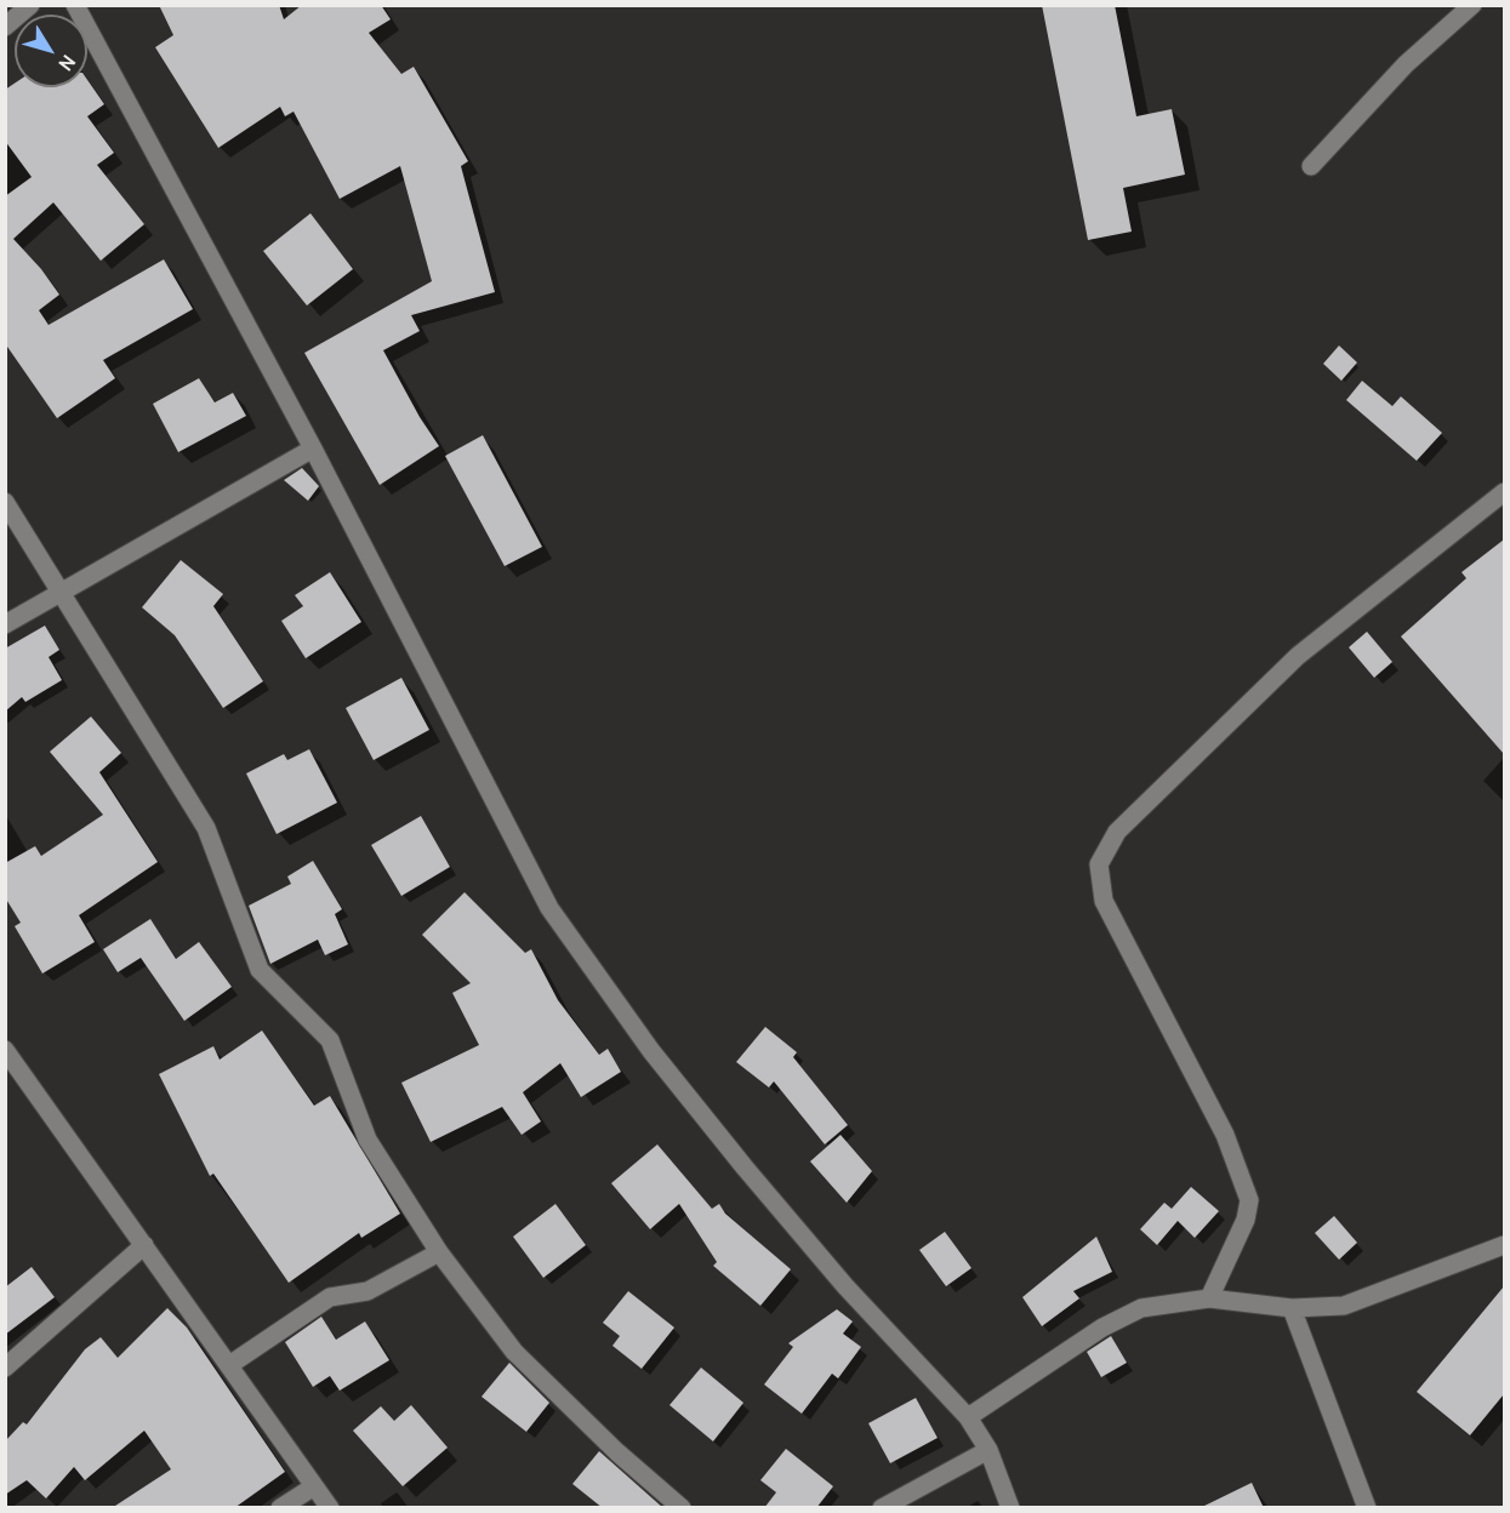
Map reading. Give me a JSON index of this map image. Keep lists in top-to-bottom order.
{
  "north": "bottom right"
}
